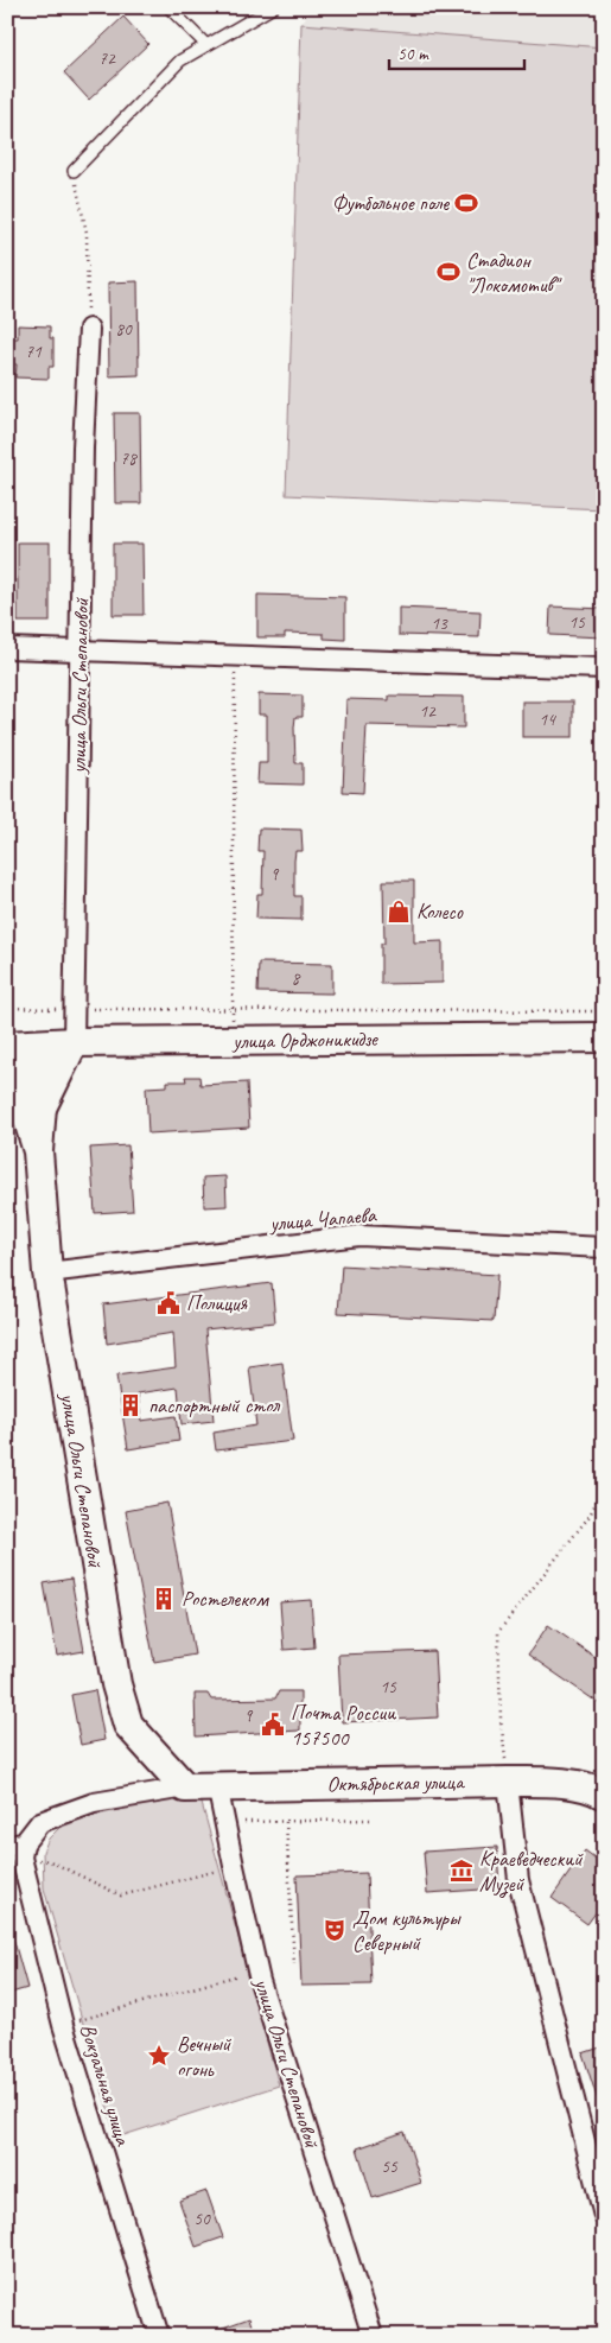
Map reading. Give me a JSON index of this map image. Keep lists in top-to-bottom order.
{
  "streets": {
    "main road": ["улица Ольги Степановой", "улица Орджоникидзе", "Октябрьская улица"],
    "street": ["улица Чапаева", "Вокзальная улица"]
  },
  "crossings": [
    ["улица Ольги Степановой", "улица Орджоникидзе"],
    ["улица Ольги Степановой", "улица Чапаева"],
    ["улица Ольги Степановой", "Октябрьская улица"]
  ],
  "places": {
    "sports": ["Футбольное поле", "Стадион \"Локомотив\""],
    "shop": ["Колесо"],
    "public building": ["Полиция", "Почта России 157500"],
    "building": ["паспортный стол", "Ростелеком"],
    "museum": ["Краеведческий Музей"],
    "theatre": ["Дом культуры Северный"],
    "place": ["Вечный огонь"]
  },
  "house_numbers": [
    "72",
    "80",
    "71",
    "78",
    "15",
    "13",
    "12",
    "14",
    "9",
    "8",
    "15",
    "9",
    "55",
    "50"
  ],
  "scale_bar": "50 m"
}
